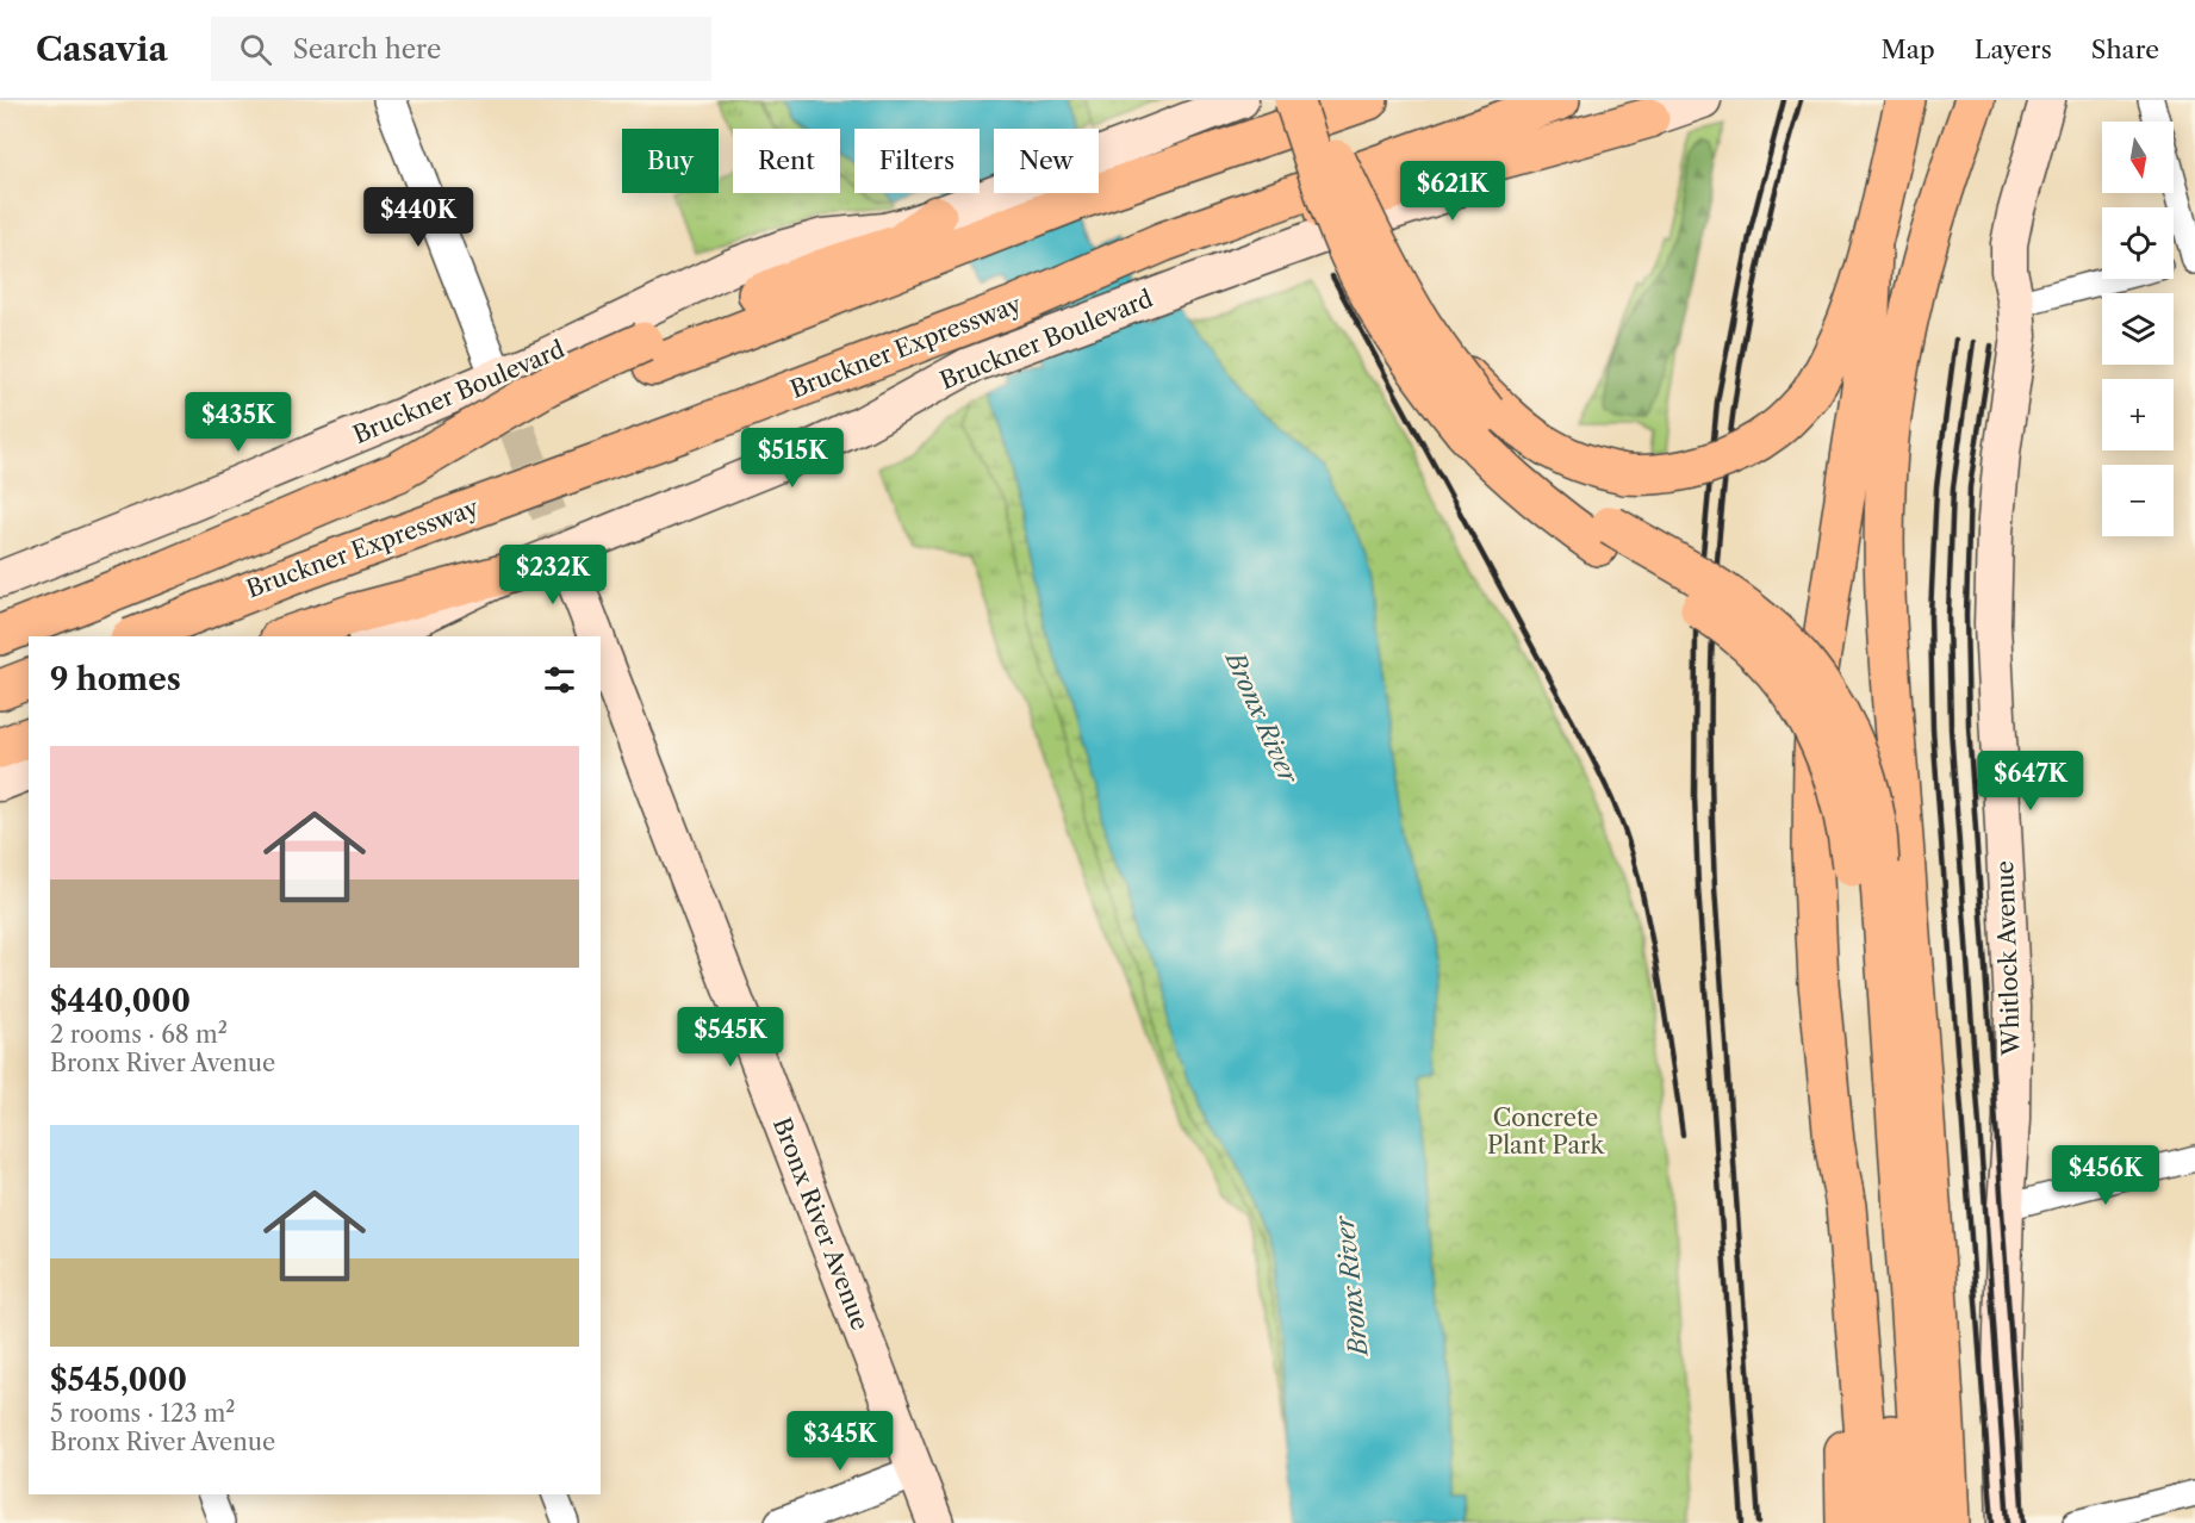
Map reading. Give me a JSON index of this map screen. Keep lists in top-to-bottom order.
{
  "streets": {
    "main road": [
      "Bruckner Boulevard",
      "Bruckner Expressway",
      "Whitlock Avenue",
      "Bronx River Avenue"
    ]
  },
  "crossings": [
    ["Bruckner Boulevard", "Bruckner Expressway"]
  ],
  "water": ["Bronx River"],
  "parks": ["Concrete Plant Park"],
  "north": "bottom",
  "page": {
    "header": "Casavia",
    "search": "Search here",
    "nav": ["Map", "Layers", "Share"],
    "map_buttons": ["+", "−"],
    "chip": [
      "Buy",
      "Rent",
      "Filters",
      "New"
    ],
    "price": [
      "$621K",
      "$440K",
      "$435K",
      "$515K",
      "$232K",
      "$647K",
      "$545K",
      "$456K",
      "$345K"
    ],
    "heading": "9 homes",
    "list": [
      {
        "name": "$440,000",
        "note": "2 rooms · 68 m² · Bronx River Avenue"
      },
      {
        "name": "$545,000",
        "note": "5 rooms · 123 m² · Bronx River Avenue"
      }
    ]
  }
}
